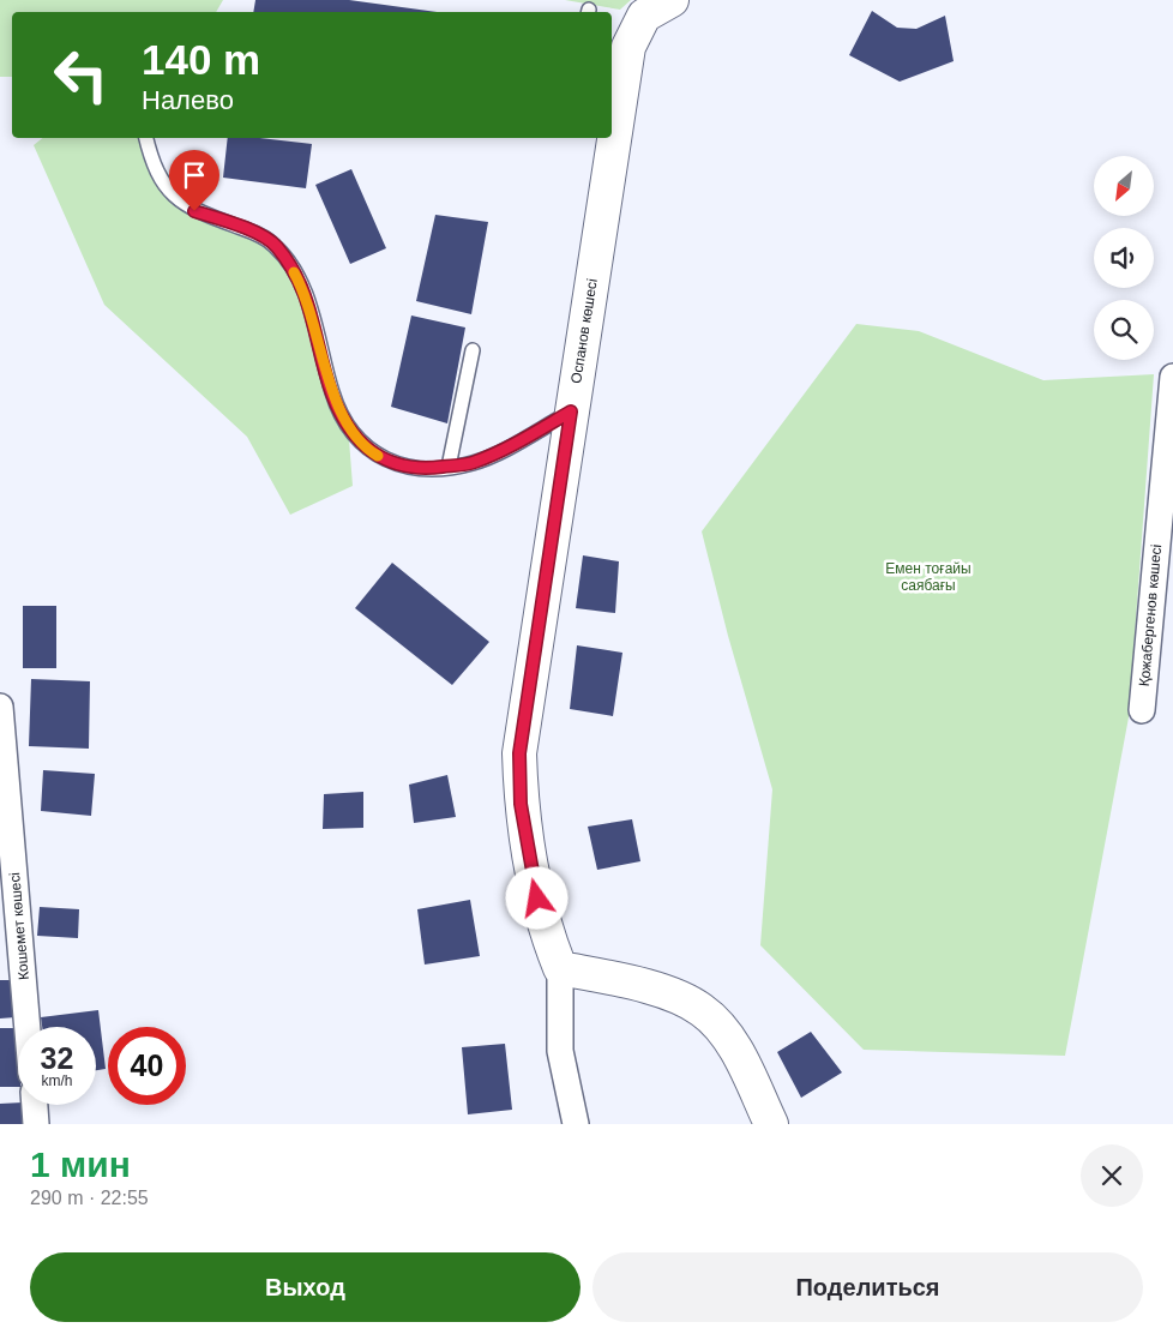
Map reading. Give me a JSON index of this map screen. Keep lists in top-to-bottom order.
{
  "streets": {
    "street": ["Оспанов көшесі", "Қожабергенов көшесі", "Кошемет көшесі"]
  },
  "parks": ["Емен тоғайы саябағы"],
  "north": "bottom left",
  "page": {
    "turn": ["140 m", "Налево"],
    "speed": "32 km/h",
    "limit": "40",
    "heading": ["1 мин", "290 m · 22:55"],
    "buttons": ["Выход", "Поделиться"]
  }
}
